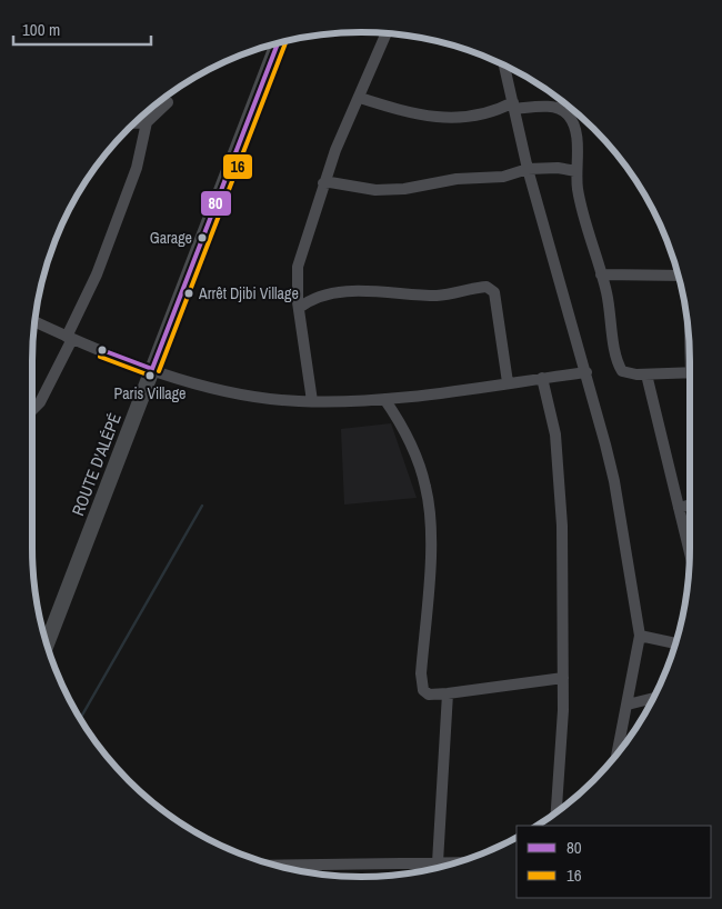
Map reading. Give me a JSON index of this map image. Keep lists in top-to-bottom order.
{
  "streets": {
    "main road": ["ROUTE D'ALÉPÉ"]
  },
  "places": ["Garage", "Arrêt Djibi Village", "Paris Village"],
  "lines": ["transit line 16", "transit line 80"],
  "legend": ["80", "16"],
  "scale_bar": "100 m"
}
